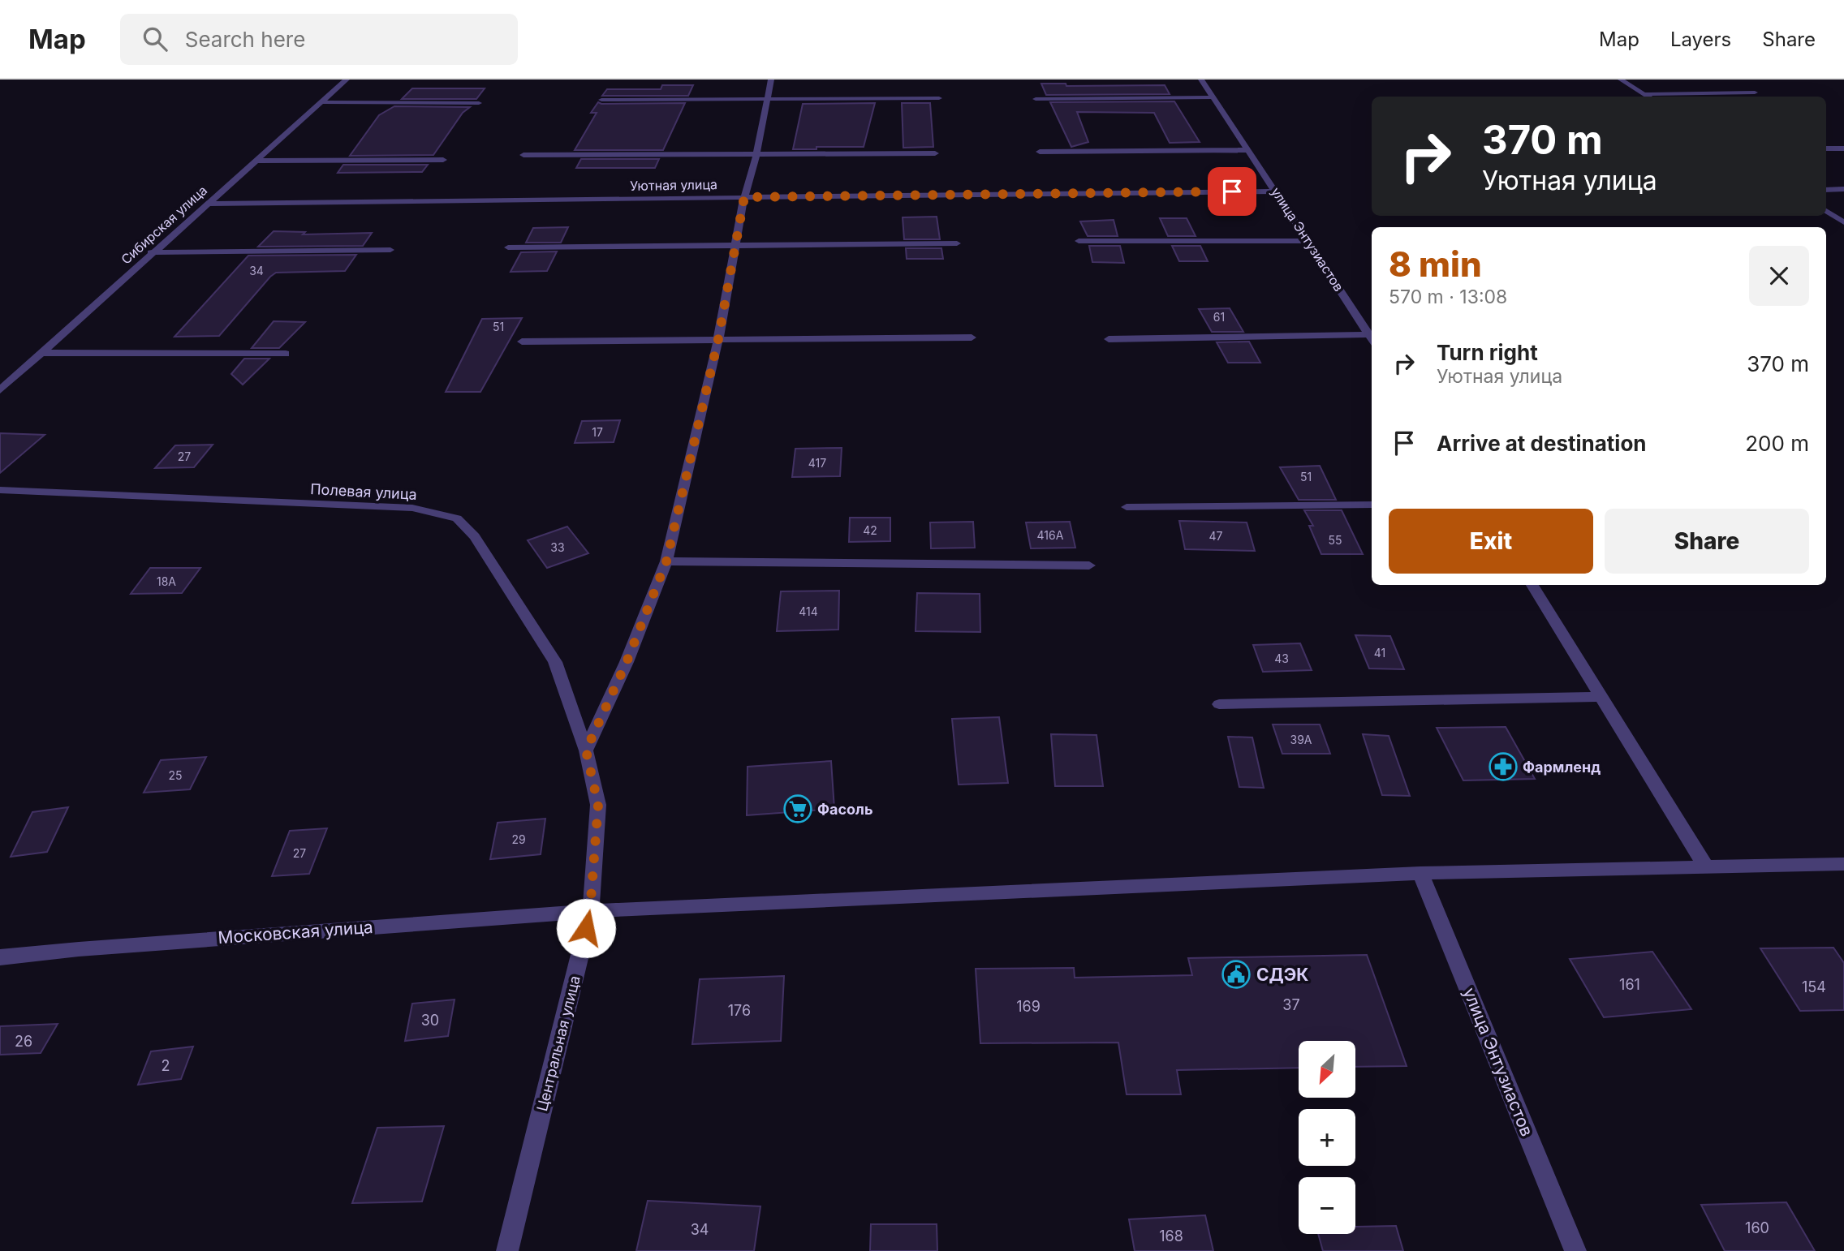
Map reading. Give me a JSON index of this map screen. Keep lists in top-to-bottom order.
{
  "streets": {
    "street": [
      "Уютная улица",
      "Сибирская улица",
      "улица Энтузиастов",
      "Полевая улица",
      "Московская улица",
      "Центральная улица"
    ]
  },
  "crossings": [
    ["Уютная улица", "Сибирская улица"],
    ["Уютная улица", "улица Энтузиастов"],
    ["улица Энтузиастов", "Московская улица"],
    ["Полевая улица", "Центральная улица"],
    ["Московская улица", "Центральная улица"]
  ],
  "places": {
    "pharmacy": ["Фармленд"],
    "supermarket": ["Фасоль"],
    "public building": ["СДЭК"]
  },
  "house_numbers": [
    "34",
    "61",
    "51",
    "17",
    "27",
    "417",
    "51",
    "42",
    "416А",
    "47",
    "55",
    "33",
    "18А",
    "414",
    "41",
    "43",
    "39А",
    "25",
    "29",
    "27",
    "161",
    "154",
    "37",
    "169",
    "176",
    "30",
    "26",
    "2",
    "160",
    "34",
    "168"
  ],
  "north": "bottom left",
  "page": {
    "header": "Map",
    "search": "Search here",
    "nav": ["Map", "Layers", "Share"],
    "turn": ["370 m", "Уютная улица"],
    "heading": ["8 min", "570 m · 13:08"],
    "list": [
      {
        "name": "Turn right",
        "note": "Уютная улица",
        "value": "370 m"
      },
      {
        "name": "Arrive at destination",
        "value": "200 m"
      }
    ],
    "buttons": ["Exit", "Share"],
    "map_buttons": ["+", "−"]
  }
}
